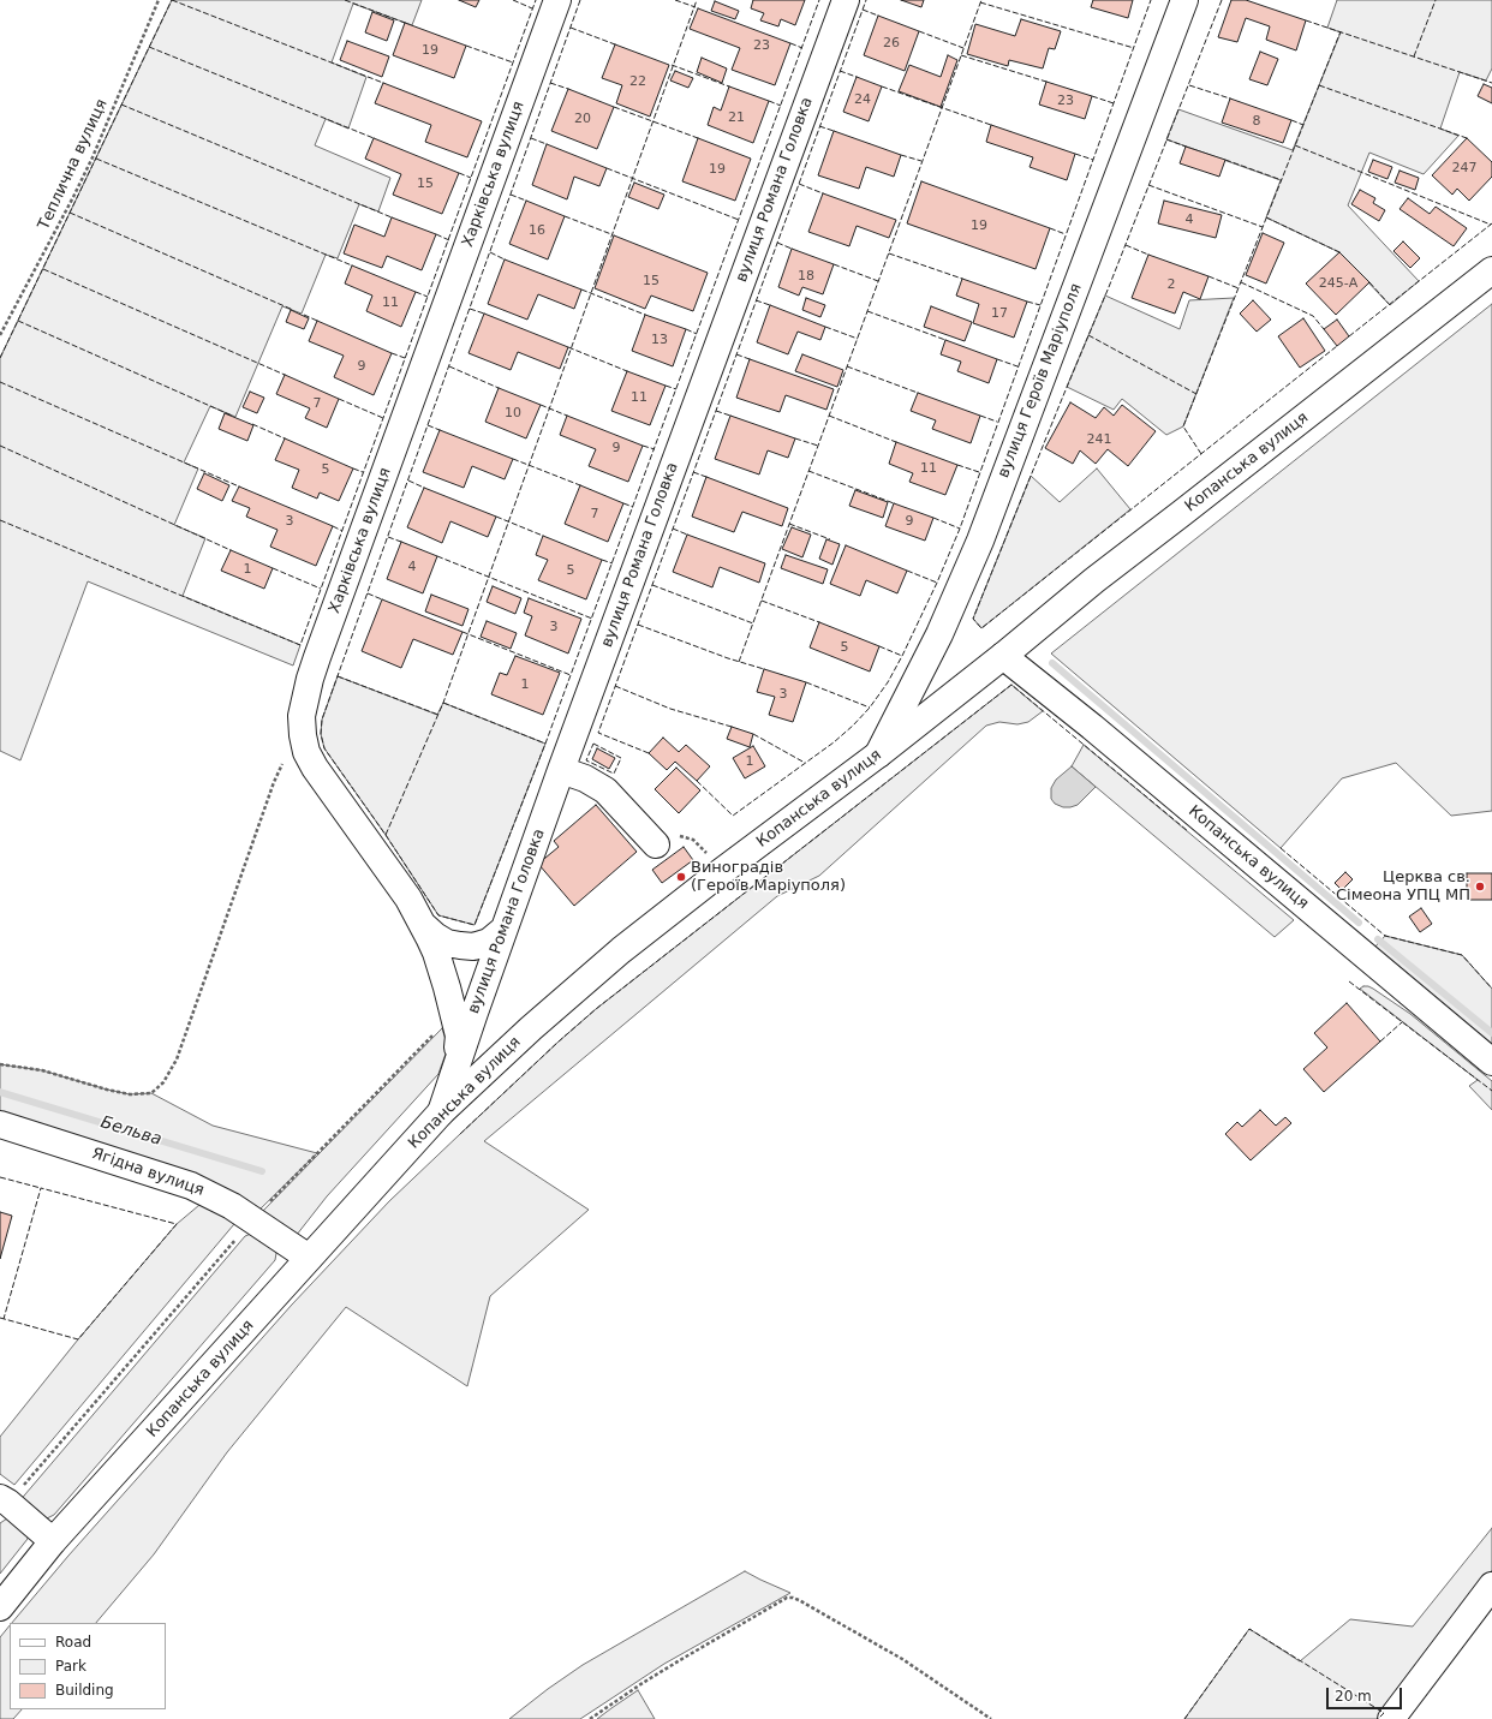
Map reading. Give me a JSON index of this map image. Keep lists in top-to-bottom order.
{
  "streets": {
    "main road": [
      "Харківська вулиця",
      "вулиця Романа Головка",
      "вулиця Героїв Маріуполя",
      "Копанська вулиця",
      "Ягідна вулиця"
    ],
    "path": ["Теплична вулиця"]
  },
  "crossings": [
    ["Харківська вулиця", "вулиця Романа Головка"],
    ["вулиця Романа Головка", "Копанська вулиця"],
    ["вулиця Героїв Маріуполя", "Копанська вулиця"],
    ["Копанська вулиця", "Ягідна вулиця"]
  ],
  "water": ["Бельва"],
  "places": ["Виноградів (Героїв Маріуполя)", "Церква св. Сімеона УПЦ МП"],
  "house_numbers": [
    "26",
    "23",
    "19",
    "22",
    "24",
    "23",
    "21",
    "20",
    "8",
    "247",
    "19",
    "15",
    "4",
    "19",
    "16",
    "18",
    "15",
    "245-А",
    "2",
    "11",
    "17",
    "13",
    "9",
    "11",
    "7",
    "10",
    "241",
    "9",
    "11",
    "5",
    "7",
    "3",
    "9",
    "4",
    "1",
    "5",
    "3",
    "5",
    "1",
    "3",
    "1"
  ],
  "legend": ["Road", "Park", "Building"],
  "scale_bar": "20 m"
}
